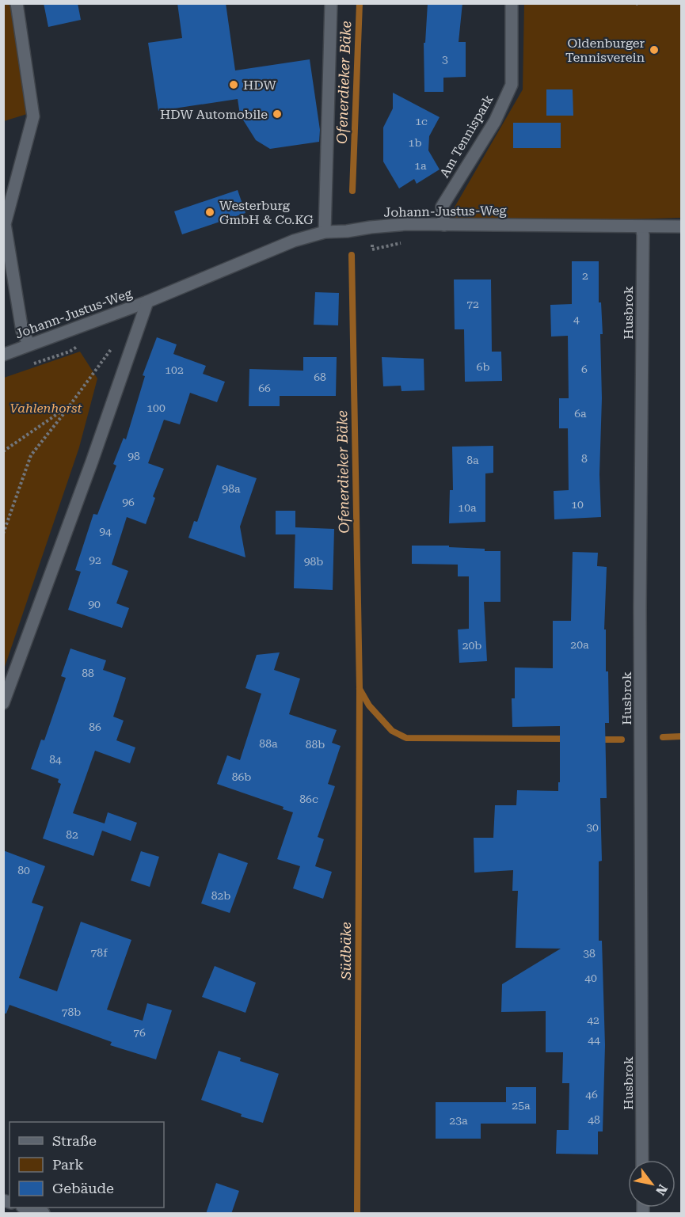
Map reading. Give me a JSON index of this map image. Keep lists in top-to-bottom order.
{
  "streets": {
    "street": ["Am Tennispark", "Johann-Justus-Weg", "Husbrok"]
  },
  "crossings": [
    ["Am Tennispark", "Johann-Justus-Weg"],
    ["Johann-Justus-Weg", "Husbrok"]
  ],
  "water": ["Ofenerdieker Bäke", "Südbäke"],
  "parks": ["Vahlenhorst"],
  "places": [
    "Oldenburger Tennisverein",
    "HDW",
    "HDW Automobile",
    "Westerburg GmbH & Co.KG"
  ],
  "house_numbers": [
    "3",
    "1c",
    "1b",
    "1a",
    "2",
    "72",
    "4",
    "6b",
    "6",
    "102",
    "68",
    "66",
    "100",
    "6a",
    "98",
    "8",
    "8a",
    "98a",
    "96",
    "10",
    "10a",
    "94",
    "92",
    "98b",
    "90",
    "20a",
    "20b",
    "88",
    "86",
    "88a",
    "88b",
    "84",
    "86b",
    "86c",
    "30",
    "82",
    "80",
    "82b",
    "78f",
    "38",
    "40",
    "78b",
    "42",
    "76",
    "44",
    "46",
    "25a",
    "48",
    "23a"
  ],
  "legend": ["Straße", "Park", "Gebäude"],
  "north": "bottom right"
}
